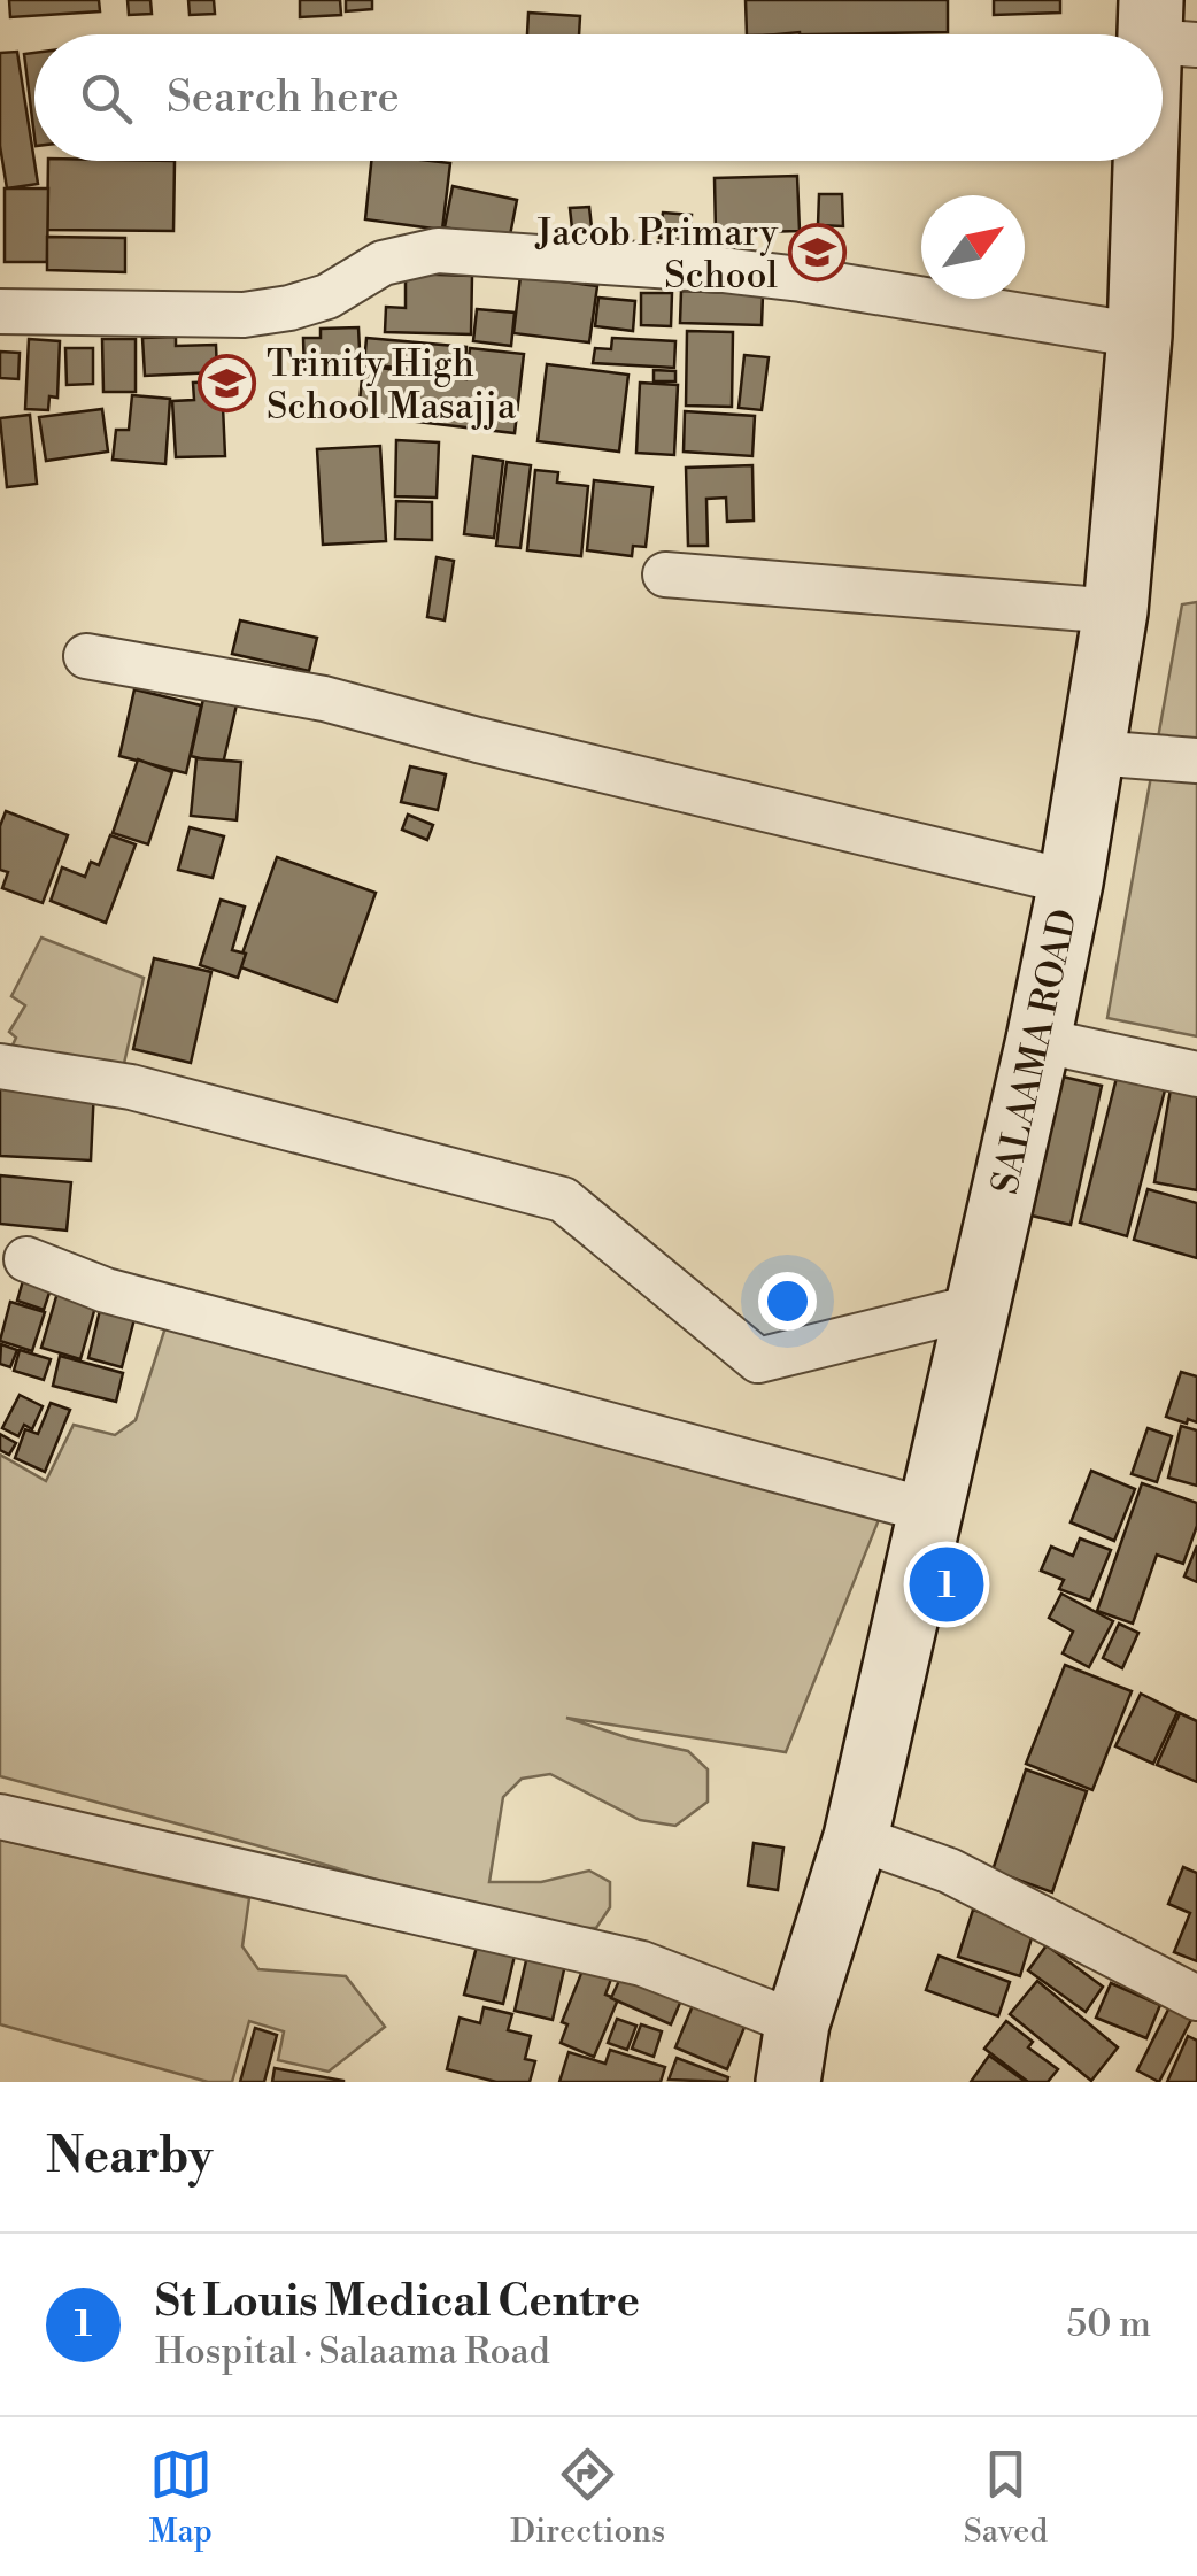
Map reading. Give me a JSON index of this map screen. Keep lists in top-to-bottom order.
{
  "streets": {
    "main road": ["SALAAMA ROAD"]
  },
  "places": {
    "school or university": ["Jacob Primary School", "Trinity High School Masajja"]
  },
  "north": "top right",
  "page": {
    "search": "Search here",
    "pins": "1",
    "heading": "Nearby",
    "list": [
      {
        "mark": "1",
        "name": "St Louis Medical Centre",
        "note": "Hospital · Salaama Road",
        "value": "50 m"
      }
    ],
    "nav": ["Map", "Directions", "Saved"]
  }
}
